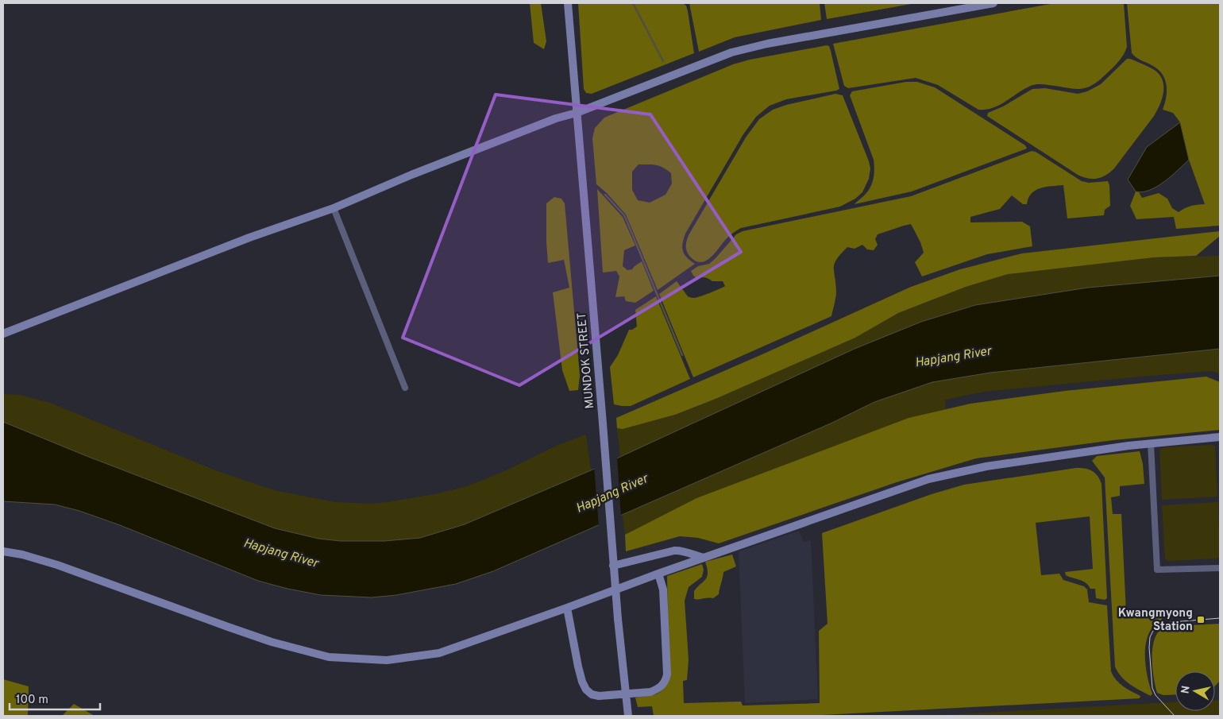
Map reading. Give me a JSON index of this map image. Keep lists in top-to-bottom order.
{
  "streets": {
    "street": ["MUNDOK STREET"]
  },
  "water": ["Hapjang River"],
  "places": {
    "transit": ["Kwangmyong Station"]
  },
  "scale_bar": "100 m",
  "north": "left"
}
